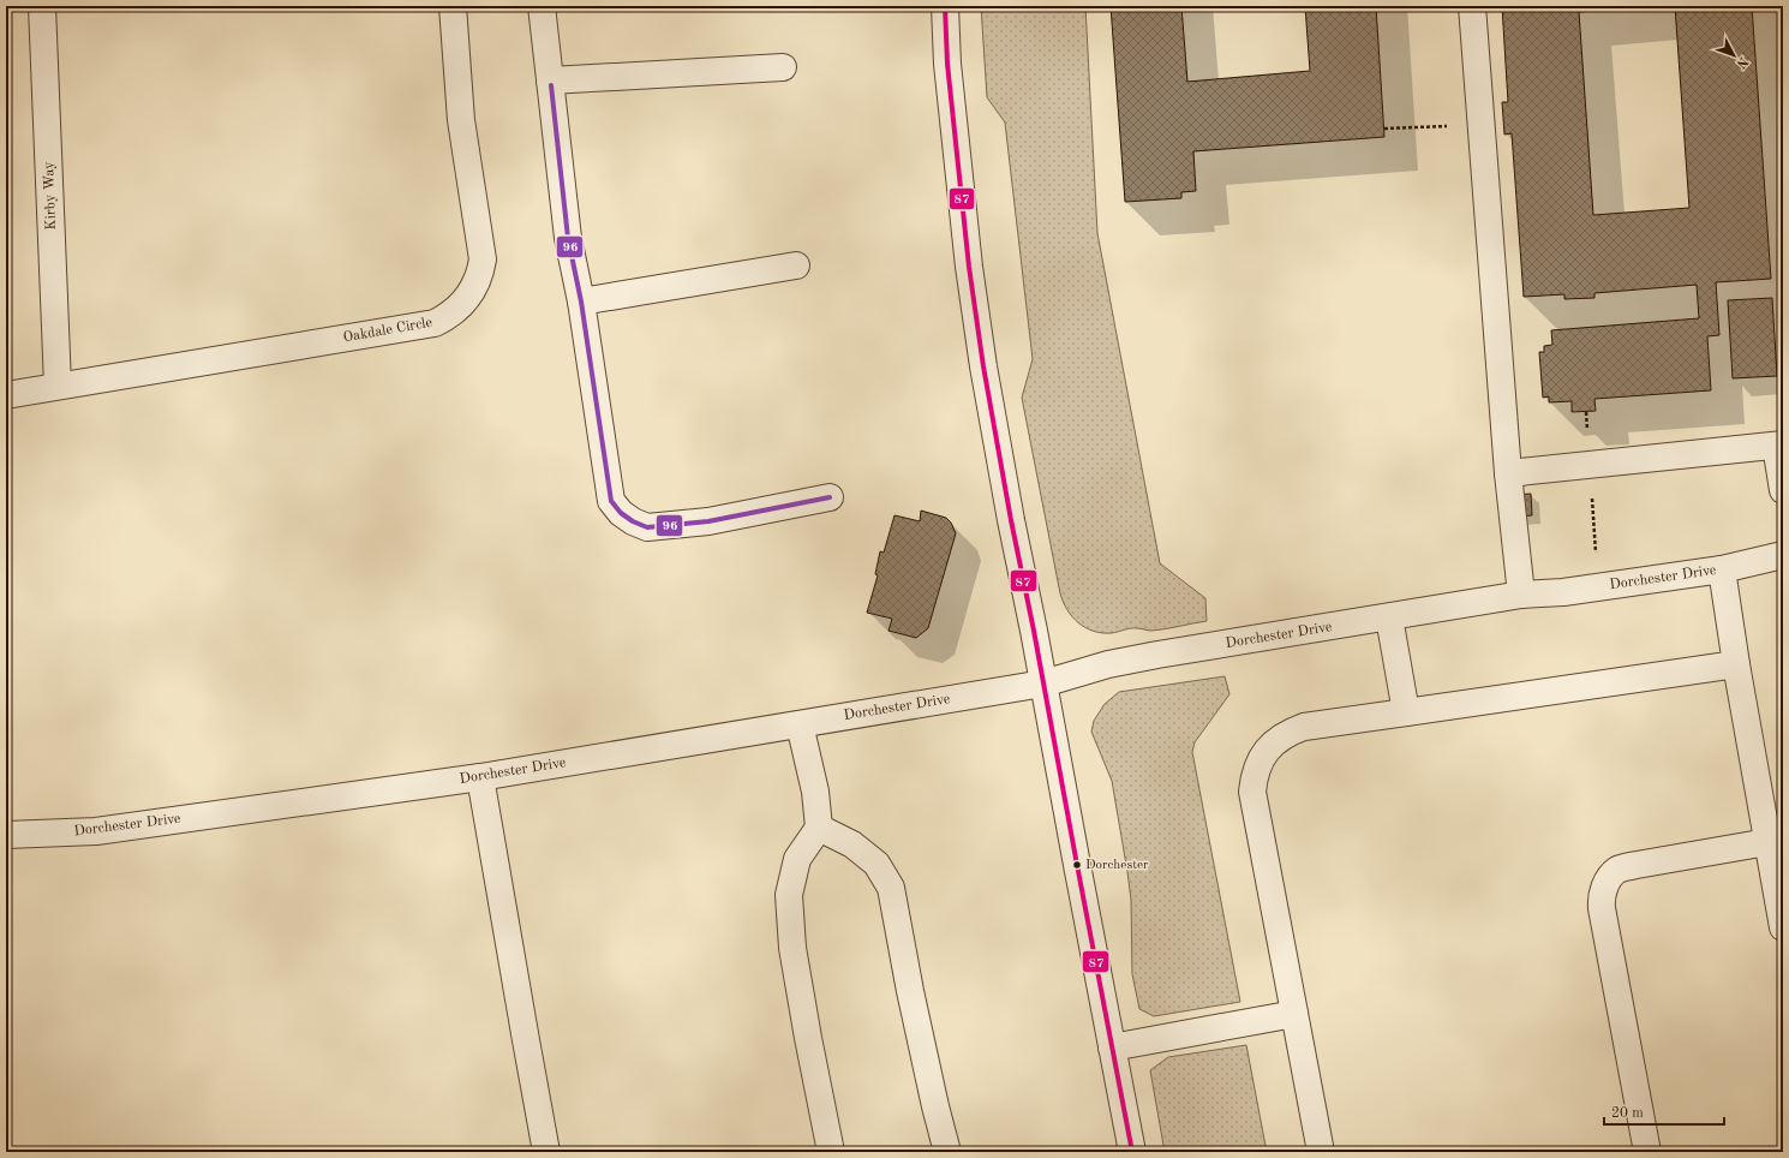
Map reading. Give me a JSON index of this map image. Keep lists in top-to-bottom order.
{
  "streets": {
    "street": ["Kirby Way", "Oakdale Circle", "Dorchester Drive"]
  },
  "crossings": [
    ["Kirby Way", "Oakdale Circle"]
  ],
  "places": ["Dorchester"],
  "lines": ["transit line 87", "transit line 96"],
  "scale_bar": "20 m",
  "north": "bottom right"
}
